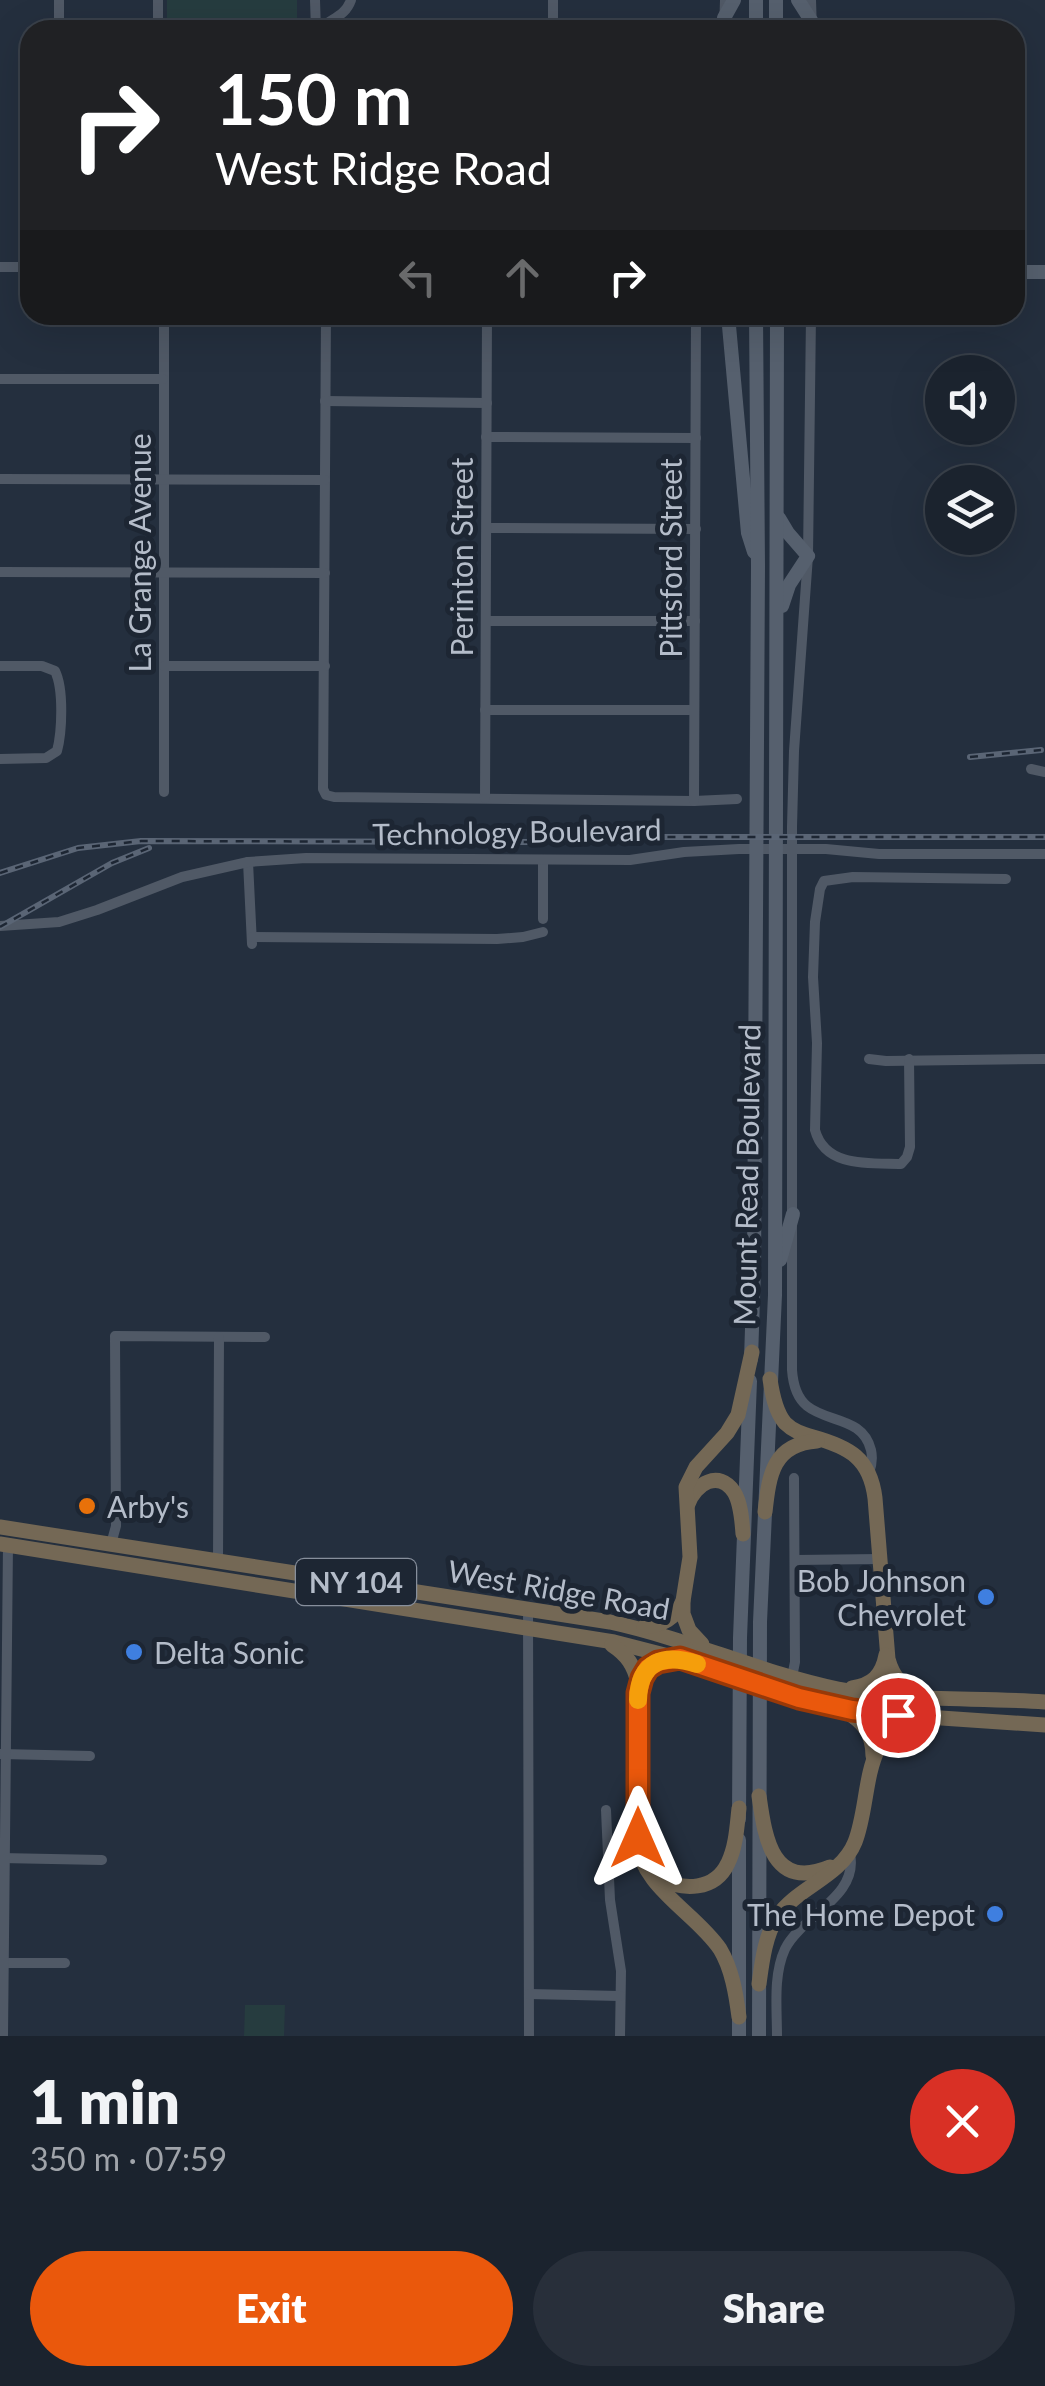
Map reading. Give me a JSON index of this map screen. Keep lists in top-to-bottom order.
{
  "streets": {
    "highway": ["NY 104", "West Ridge Road"],
    "main road": ["Mount Read Boulevard"],
    "street": [
      "La Grange Avenue",
      "Perinton Street",
      "Pittsford Street",
      "Technology Boulevard"
    ]
  },
  "places": [
    "Arby's",
    "Bob Johnson Chevrolet",
    "Delta Sonic",
    "The Home Depot"
  ],
  "page": {
    "turn": ["150 m", "West Ridge Road"],
    "heading": ["1 min", "350 m · 07:59"],
    "buttons": ["Exit", "Share"]
  }
}
